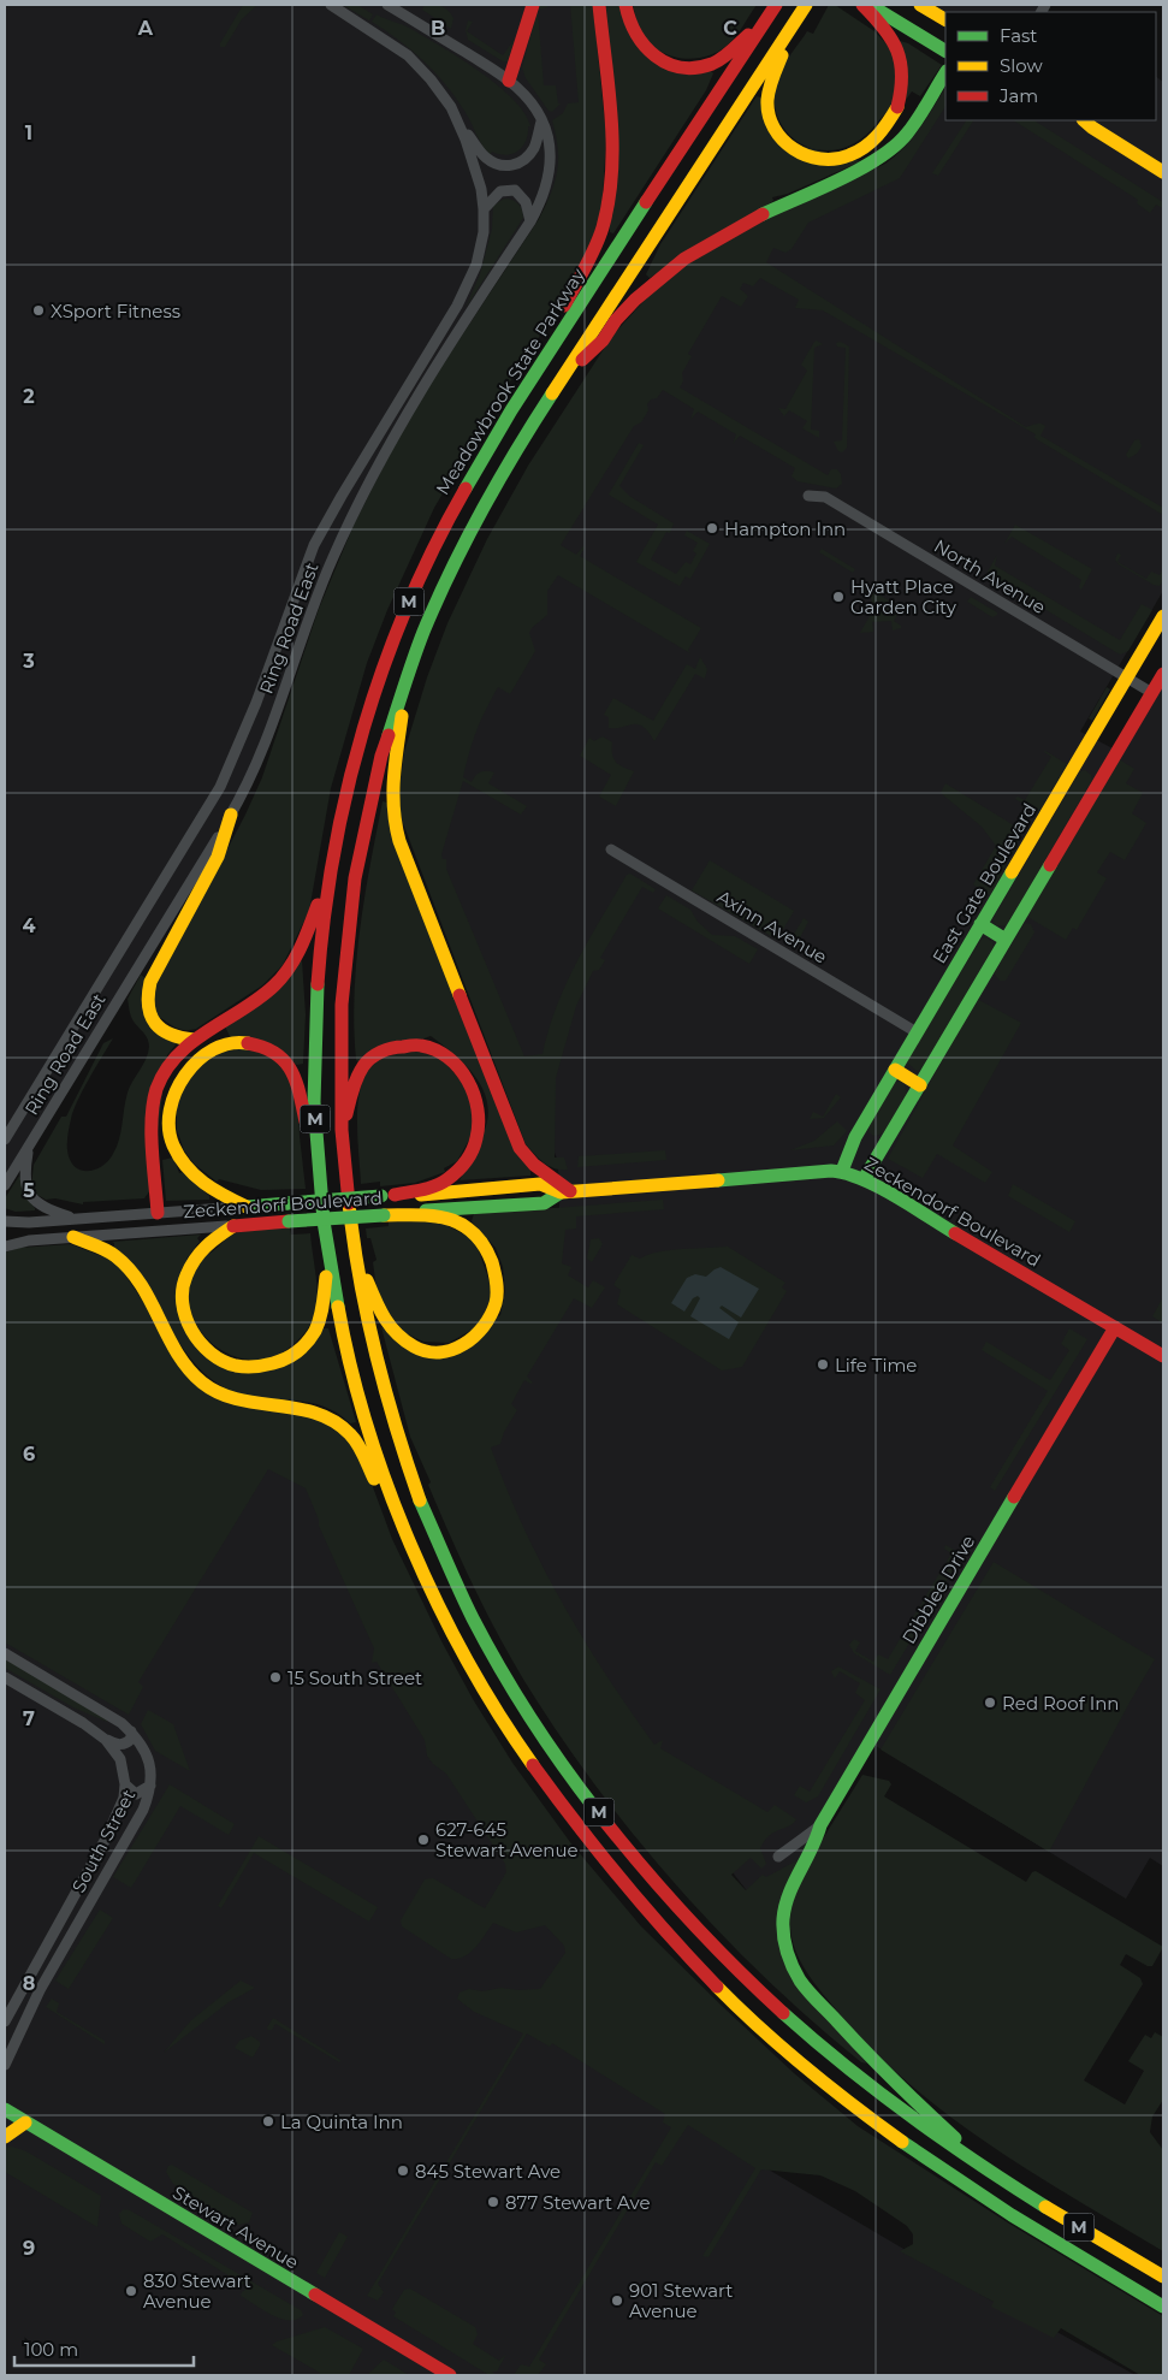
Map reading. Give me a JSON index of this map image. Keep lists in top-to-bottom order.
{
  "streets": {
    "main road": [
      "Meadowbrook State Parkway",
      "M",
      "East Gate Boulevard",
      "Zeckendorf Boulevard",
      "Dibblee Drive",
      "Stewart Avenue"
    ],
    "street": [
      "North Avenue",
      "Ring Road East",
      "Axinn Avenue",
      "South Street"
    ]
  },
  "crossings": [
    ["North Avenue", "East Gate Boulevard"],
    ["East Gate Boulevard", "Axinn Avenue"],
    ["East Gate Boulevard", "Zeckendorf Boulevard"],
    ["Zeckendorf Boulevard", "Dibblee Drive"]
  ],
  "places": [
    "XSport Fitness",
    "Hampton Inn",
    "Hyatt Place Garden City",
    "Life Time",
    "15 South Street",
    "Red Roof Inn",
    "627-645 Stewart Avenue",
    "La Quinta Inn",
    "845 Stewart Ave",
    "877 Stewart Ave",
    "830 Stewart Avenue",
    "901 Stewart Avenue"
  ],
  "legend": ["Fast", "Slow", "Jam"],
  "scale_bar": "100 m",
  "grid": {
    "columns": ["A", "B", "C"],
    "rows": [
      "1",
      "2",
      "3",
      "4",
      "5",
      "6",
      "7",
      "8",
      "9"
    ]
  }
}
